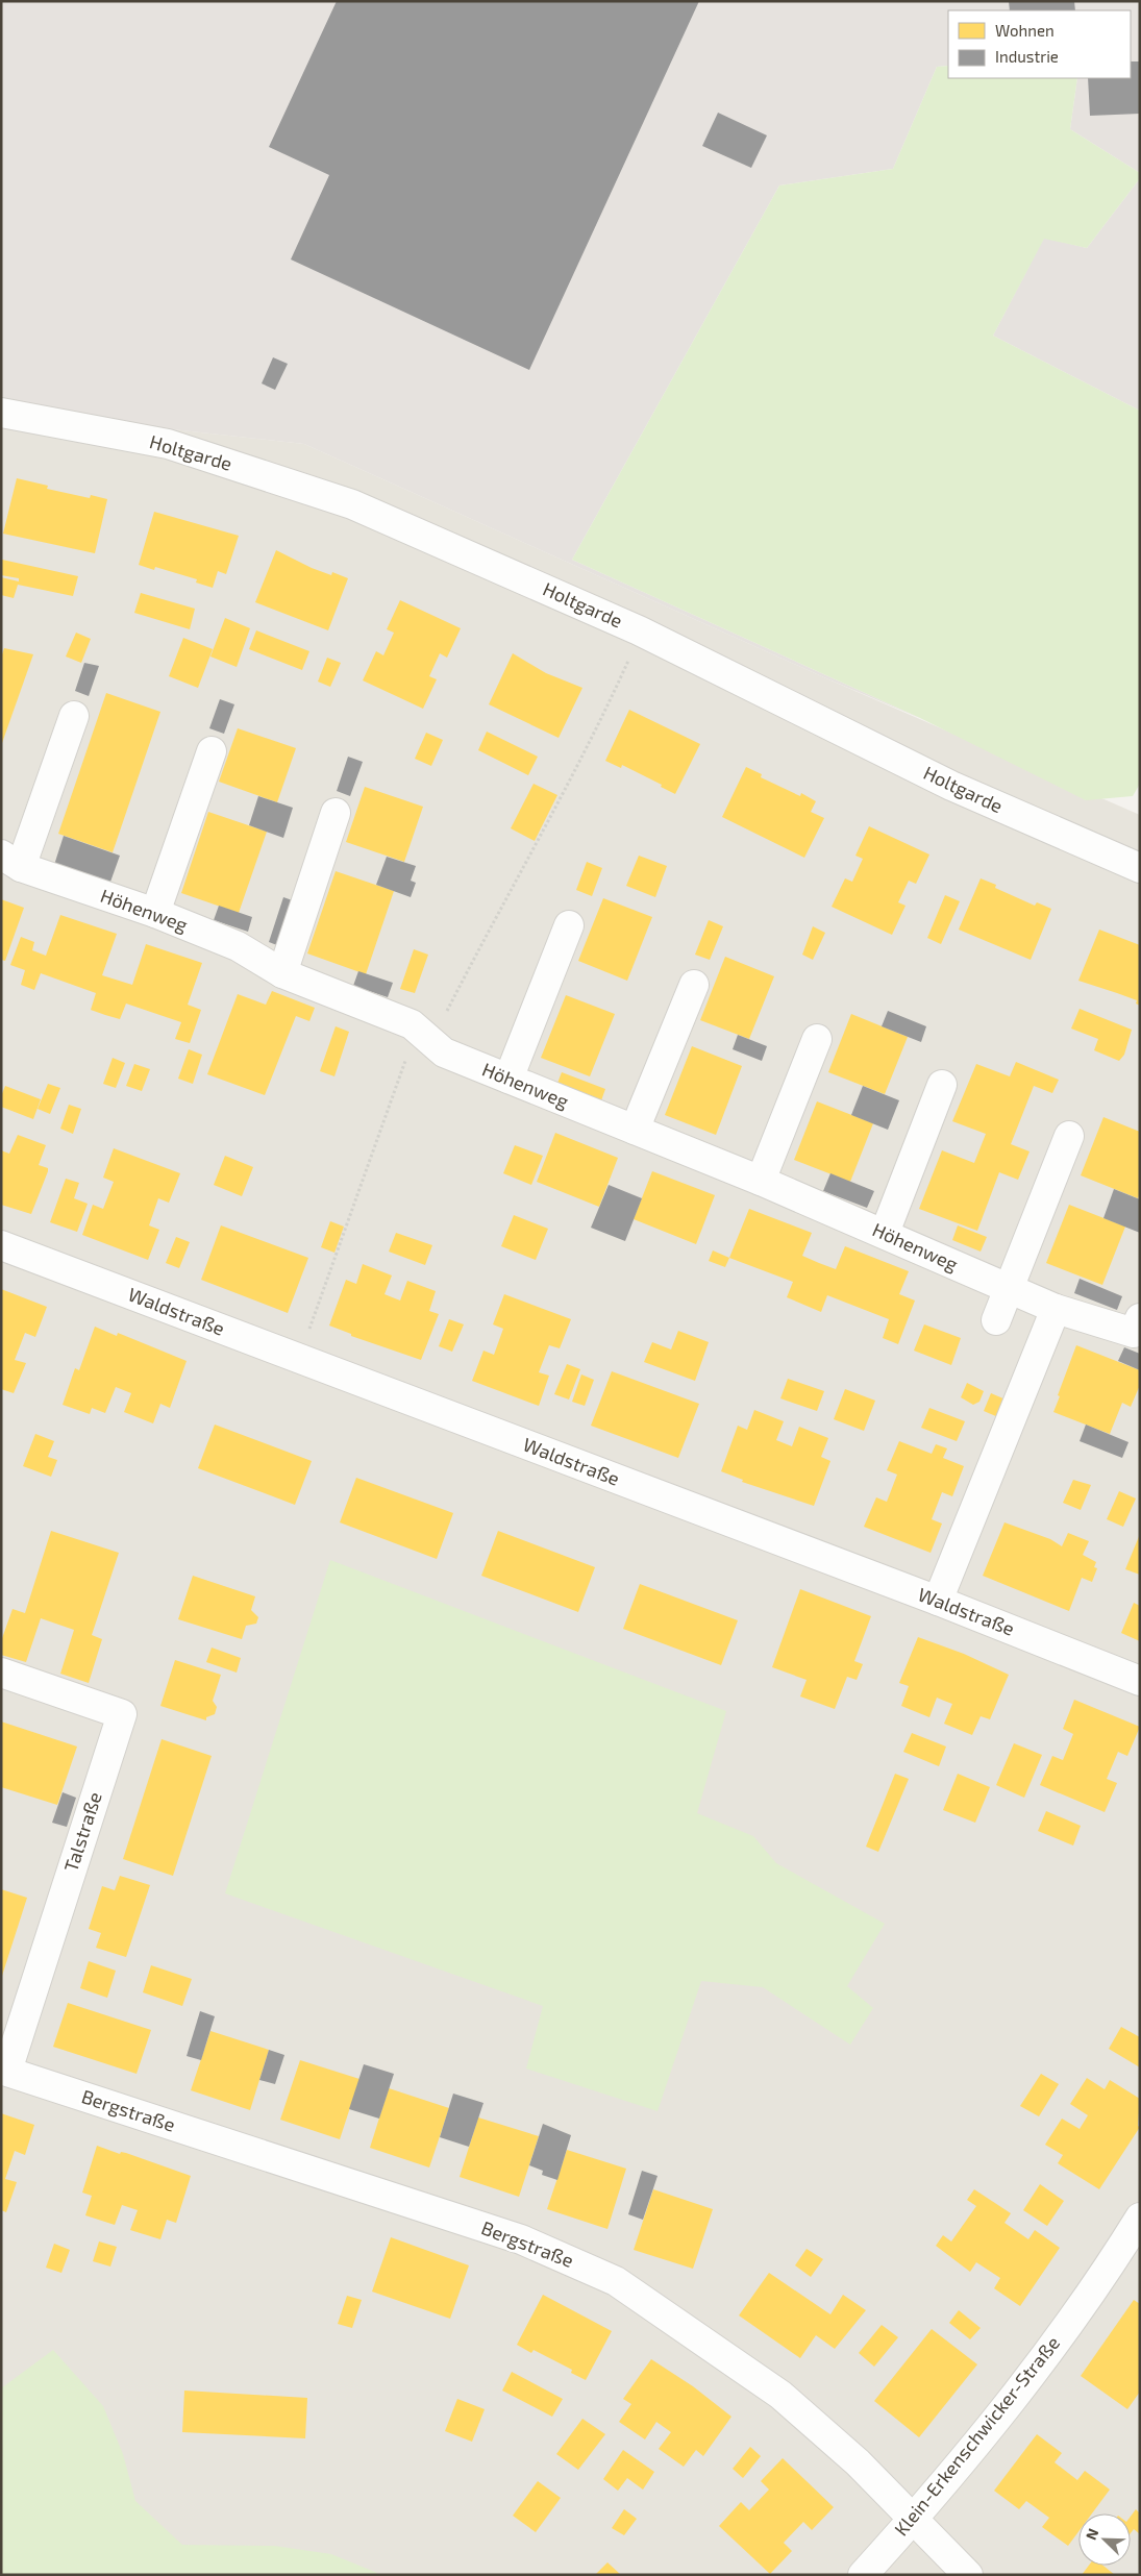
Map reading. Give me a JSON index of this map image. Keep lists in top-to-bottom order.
{
  "streets": {
    "street": [
      "Holtgarde",
      "Höhenweg",
      "Waldstraße",
      "Talstraße",
      "Bergstraße",
      "Klein-Erkenschwicker-Straße"
    ]
  },
  "crossings": [
    ["Talstraße", "Bergstraße"],
    ["Bergstraße", "Klein-Erkenschwicker-Straße"]
  ],
  "legend": ["Wohnen", "Industrie"],
  "north": "top left"
}
